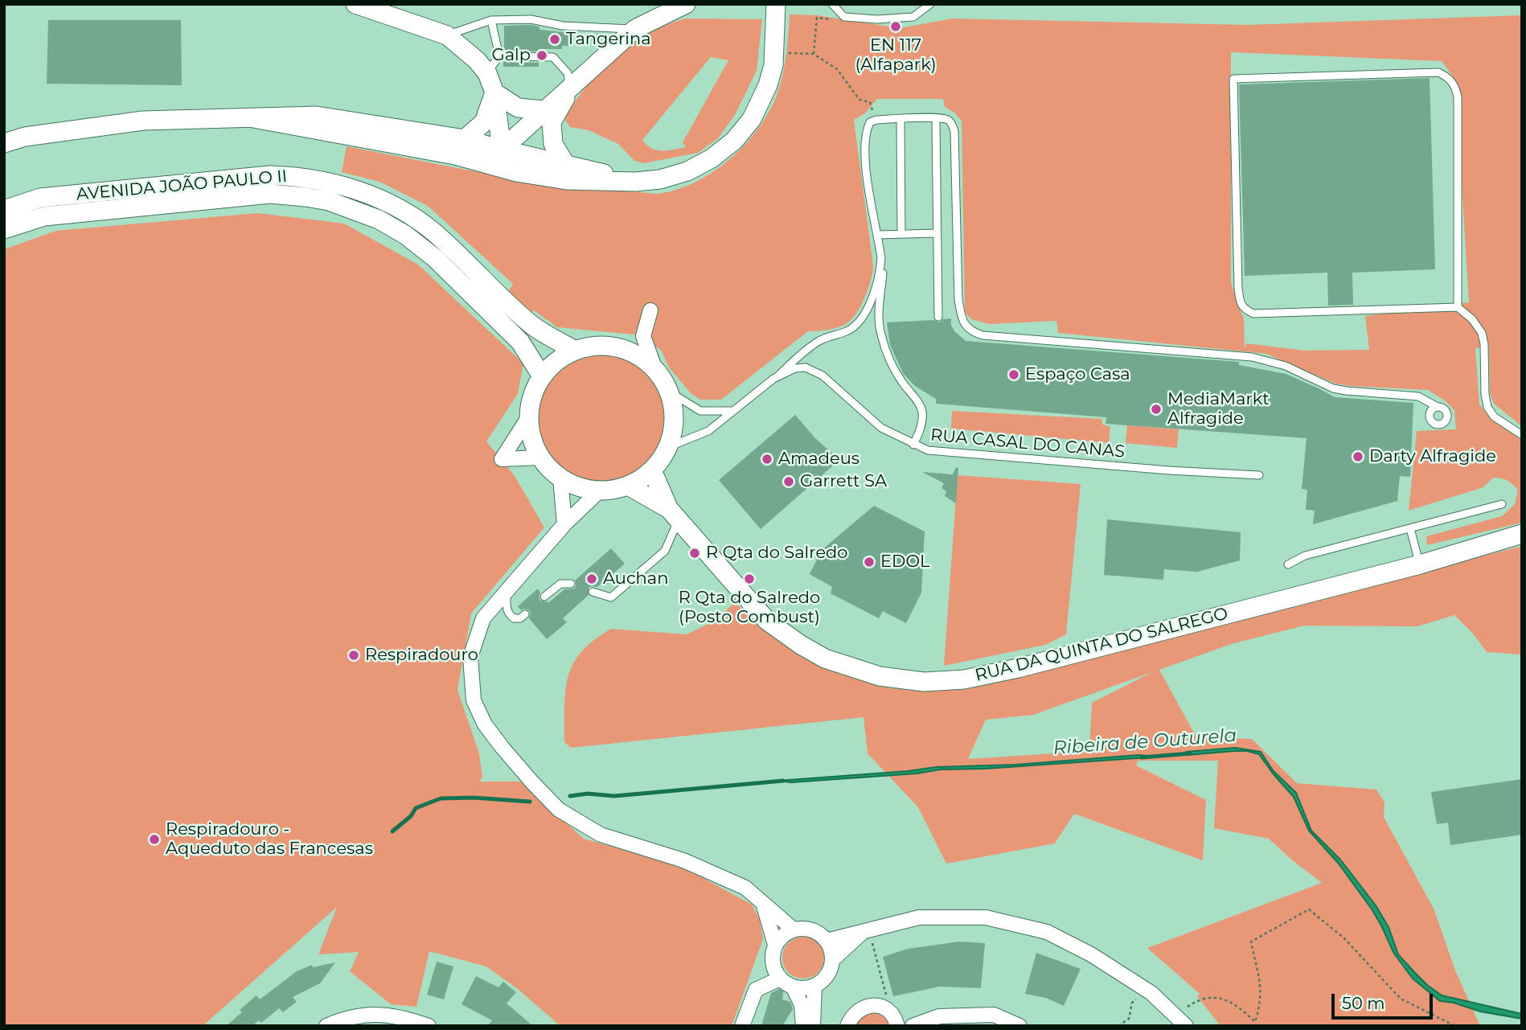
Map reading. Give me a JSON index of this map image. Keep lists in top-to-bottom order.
{
  "streets": {
    "street": ["AVENIDA JOÃO PAULO II", "RUA DA QUINTA DO SALREGO"],
    "lane": ["RUA CASAL DO CANAS"]
  },
  "crossings": [
    ["AVENIDA JOÃO PAULO II", "RUA CASAL DO CANAS"],
    ["AVENIDA JOÃO PAULO II", "RUA DA QUINTA DO SALREGO"],
    ["RUA CASAL DO CANAS", "RUA DA QUINTA DO SALREGO"]
  ],
  "water": ["Ribeira de Outurela"],
  "places": [
    "EN 117 (Alfapark)",
    "Tangerina",
    "Galp",
    "Espaço Casa",
    "MediaMarkt Alfragide",
    "Darty Alfragide",
    "Amadeus",
    "Garrett SA",
    "R Qta do Salredo",
    "EDOL",
    "Auchan",
    "R Qta do Salredo (Posto Combust)",
    "Respiradouro",
    "Respiradouro - Aqueduto das Francesas"
  ],
  "scale_bar": "50 m"
}
